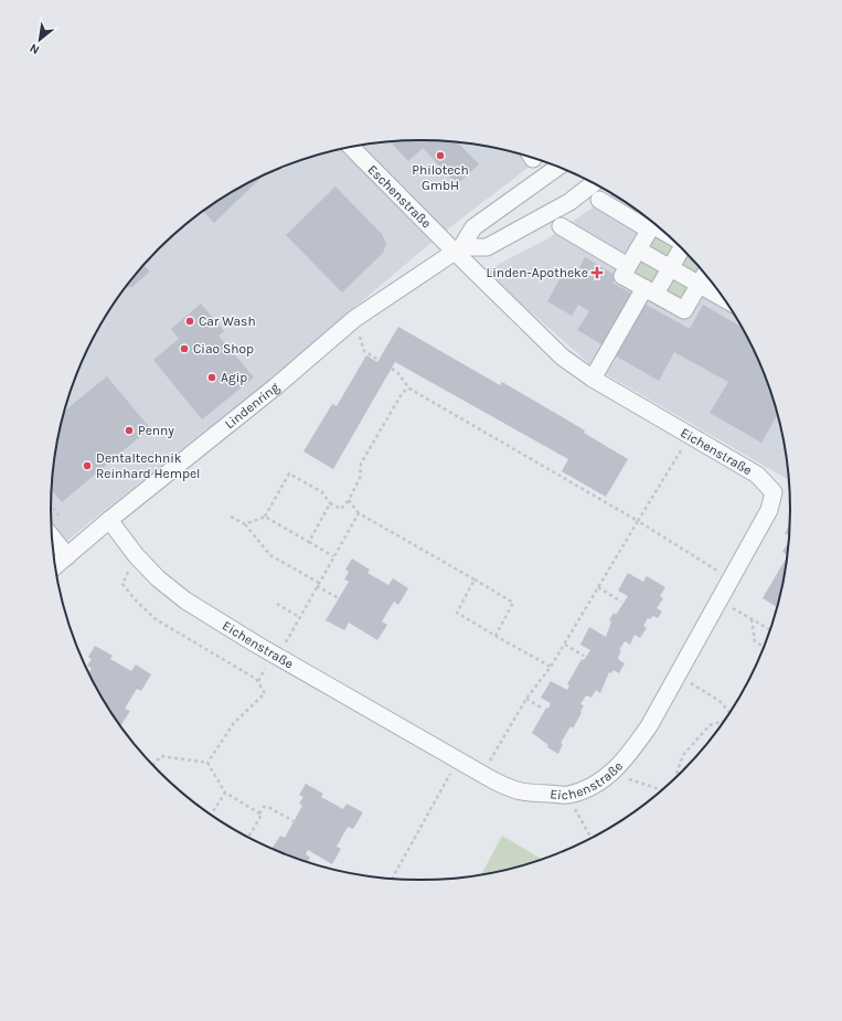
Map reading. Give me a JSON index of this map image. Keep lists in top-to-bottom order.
{
  "streets": {
    "street": ["Eschenstraße", "Lindenring", "Eichenstraße"]
  },
  "crossings": [
    ["Eschenstraße", "Lindenring"],
    ["Eschenstraße", "Eichenstraße"],
    ["Lindenring", "Eichenstraße"]
  ],
  "places": {
    "other": [
      "Philotech GmbH",
      "Car Wash",
      "Ciao Shop",
      "Agip",
      "Penny",
      "Dentaltechnik Reinhard Hempel"
    ],
    "health": ["Linden-Apotheke"]
  },
  "north": "bottom left"
}
